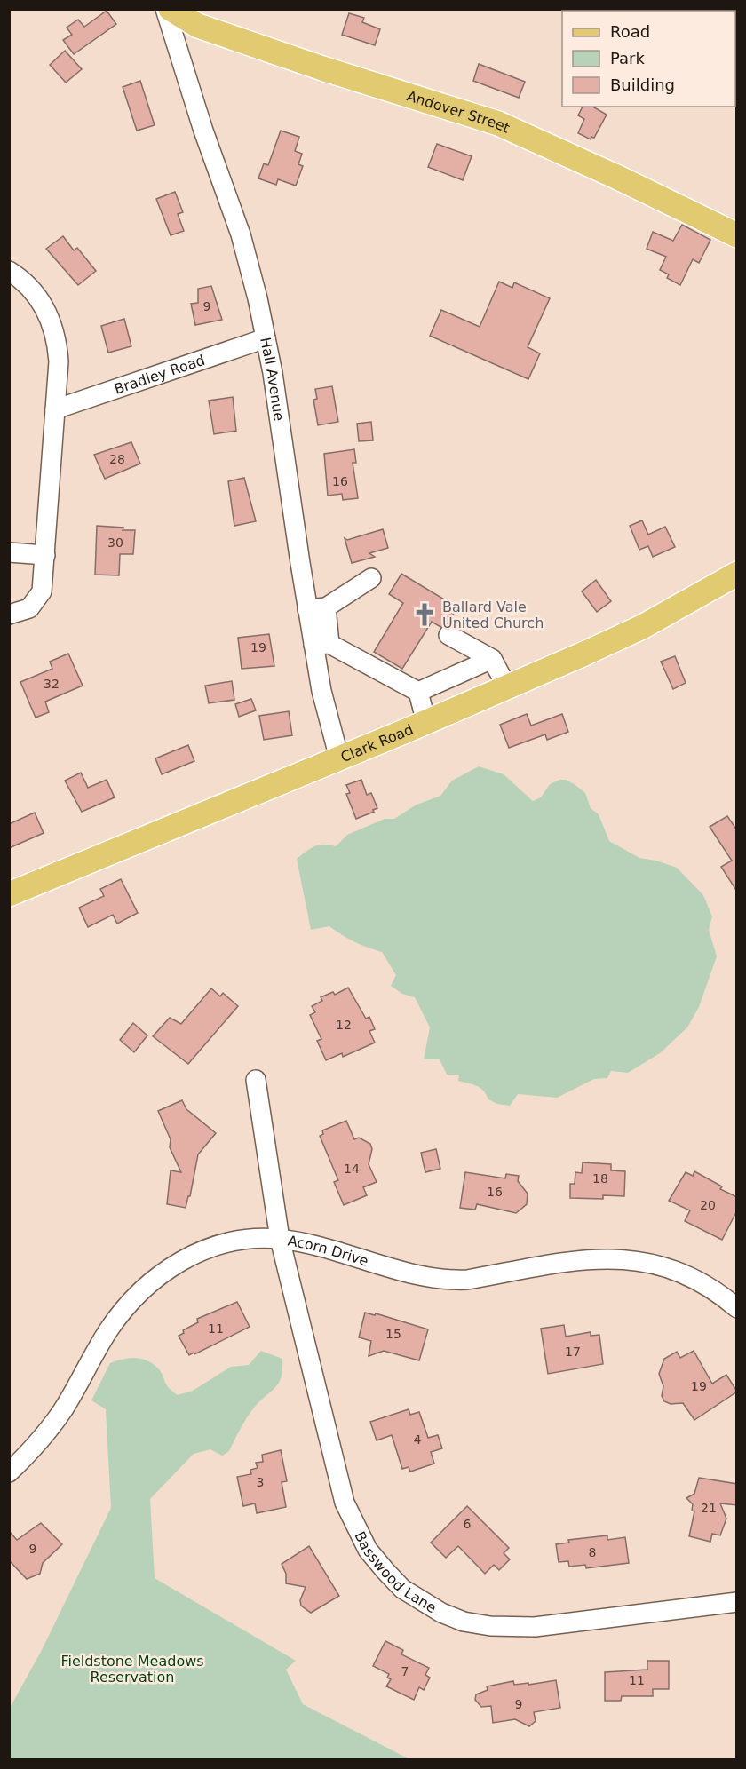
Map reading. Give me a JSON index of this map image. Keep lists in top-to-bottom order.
{
  "streets": {
    "main road": ["Andover Street", "Clark Road"],
    "street": [
      "Bradley Road",
      "Hall Avenue",
      "Acorn Drive",
      "Basswood Lane"
    ]
  },
  "crossings": [
    ["Bradley Road", "Hall Avenue"],
    ["Hall Avenue", "Clark Road"],
    ["Acorn Drive", "Basswood Lane"]
  ],
  "parks": ["Fieldstone Meadows Reservation"],
  "places": {
    "church": ["Ballard Vale United Church"]
  },
  "house_numbers": [
    "9",
    "28",
    "16",
    "30",
    "19",
    "32",
    "12",
    "14",
    "18",
    "16",
    "20",
    "11",
    "15",
    "17",
    "19",
    "4",
    "3",
    "21",
    "6",
    "9",
    "8",
    "7",
    "11",
    "9"
  ],
  "legend": ["Road", "Park", "Building"]
}
